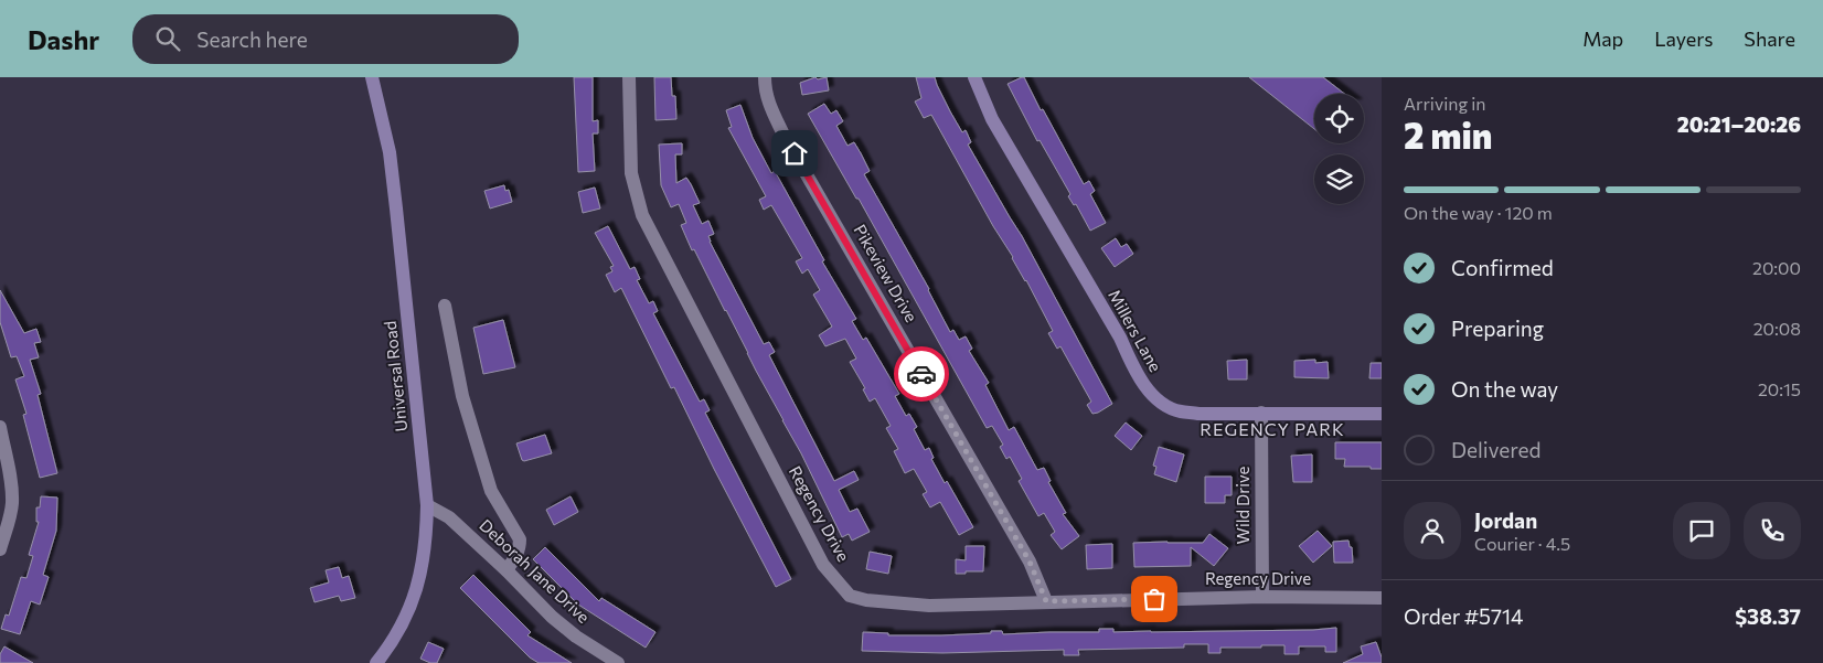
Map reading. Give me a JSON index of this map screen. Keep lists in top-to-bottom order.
{
  "streets": {
    "street": [
      "Pikeview Drive",
      "Millers Lane",
      "Universal Road",
      "Wild Drive",
      "Regency Drive",
      "Deborah Jane Drive"
    ]
  },
  "crossings": [
    ["Pikeview Drive", "Regency Drive"],
    ["Millers Lane", "Wild Drive"],
    ["Universal Road", "Deborah Jane Drive"],
    ["Wild Drive", "Regency Drive"]
  ],
  "districts": ["REGENCY PARK"],
  "page": {
    "header": "Dashr",
    "search": "Search here",
    "nav": ["Map", "Layers", "Share"],
    "heading": ["2 min", "Arriving in", "20:21–20:26"],
    "panel": [
      "Jordan",
      "Courier · 4.5",
      "Order #5714",
      "$38.37"
    ],
    "bar": "On the way · 120 m",
    "list": [
      ["Confirmed", "20:00"],
      ["Preparing", "20:08"],
      ["On the way", "20:15"],
      "Delivered"
    ]
  }
}
